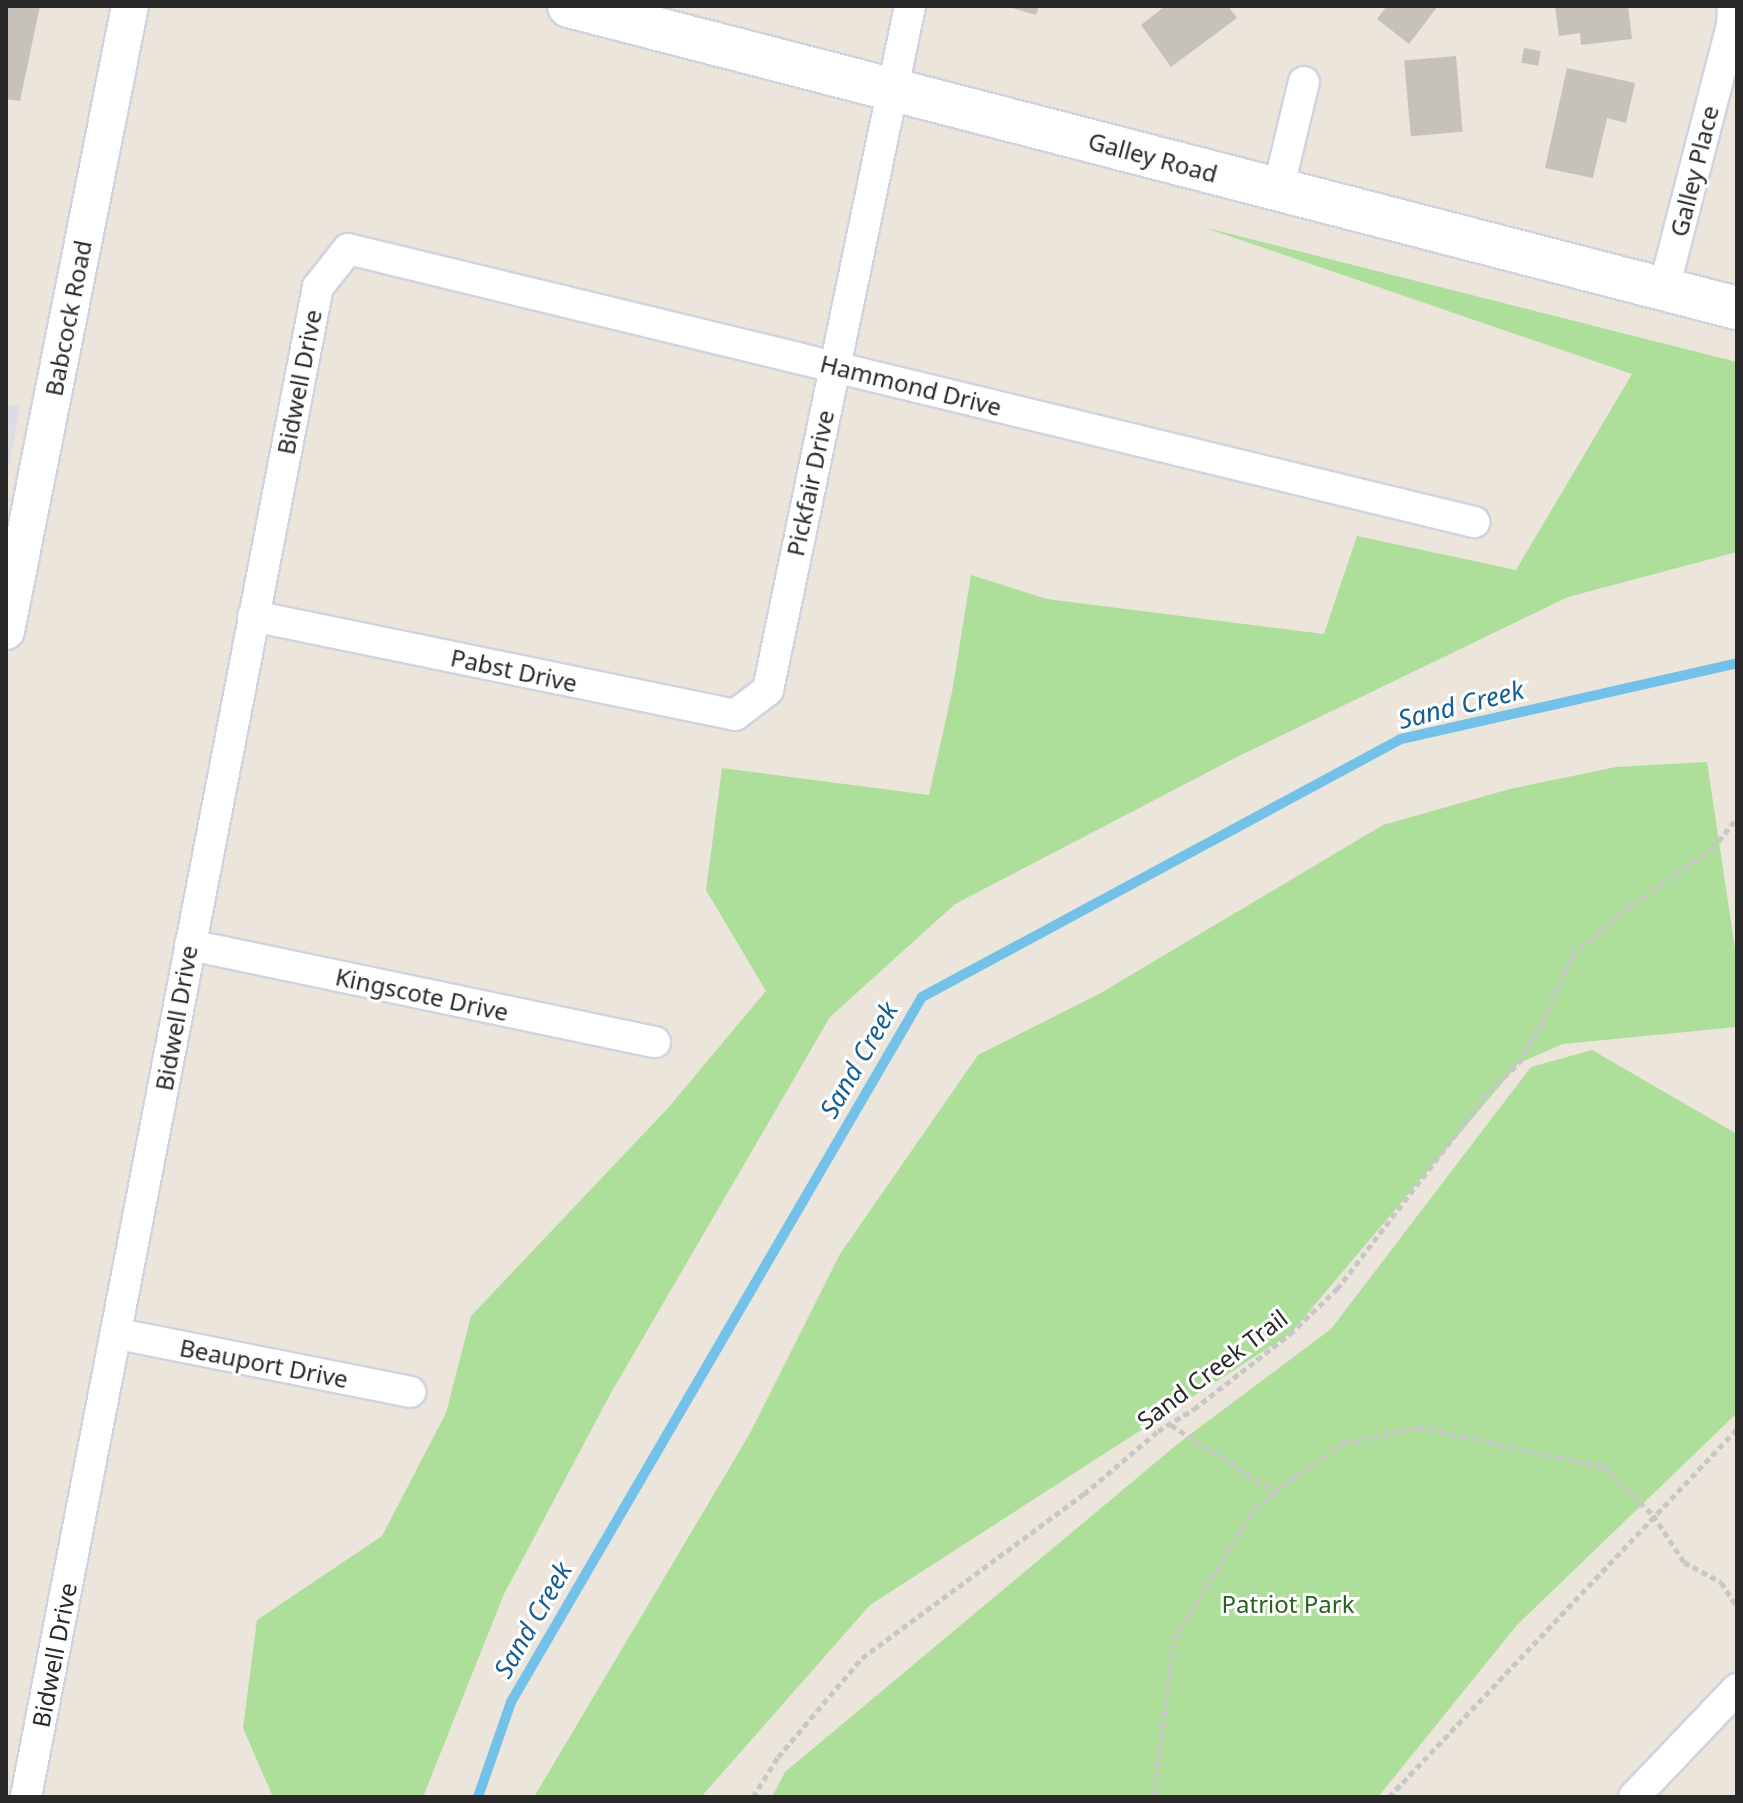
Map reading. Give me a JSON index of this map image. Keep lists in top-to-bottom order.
{
  "streets": {
    "main road": ["Galley Road"],
    "street": [
      "Galley Place",
      "Babcock Road",
      "Bidwell Drive",
      "Hammond Drive",
      "Pickfair Drive",
      "Pabst Drive",
      "Kingscote Drive",
      "Beauport Drive"
    ],
    "path": ["Sand Creek Trail"]
  },
  "crossings": [
    ["Galley Road", "Galley Place"],
    ["Galley Road", "Pickfair Drive"],
    ["Bidwell Drive", "Hammond Drive"],
    ["Bidwell Drive", "Pabst Drive"],
    ["Bidwell Drive", "Kingscote Drive"],
    ["Bidwell Drive", "Beauport Drive"],
    ["Hammond Drive", "Pickfair Drive"],
    ["Pickfair Drive", "Pabst Drive"]
  ],
  "water": ["Sand Creek"],
  "parks": ["Patriot Park"]
}
